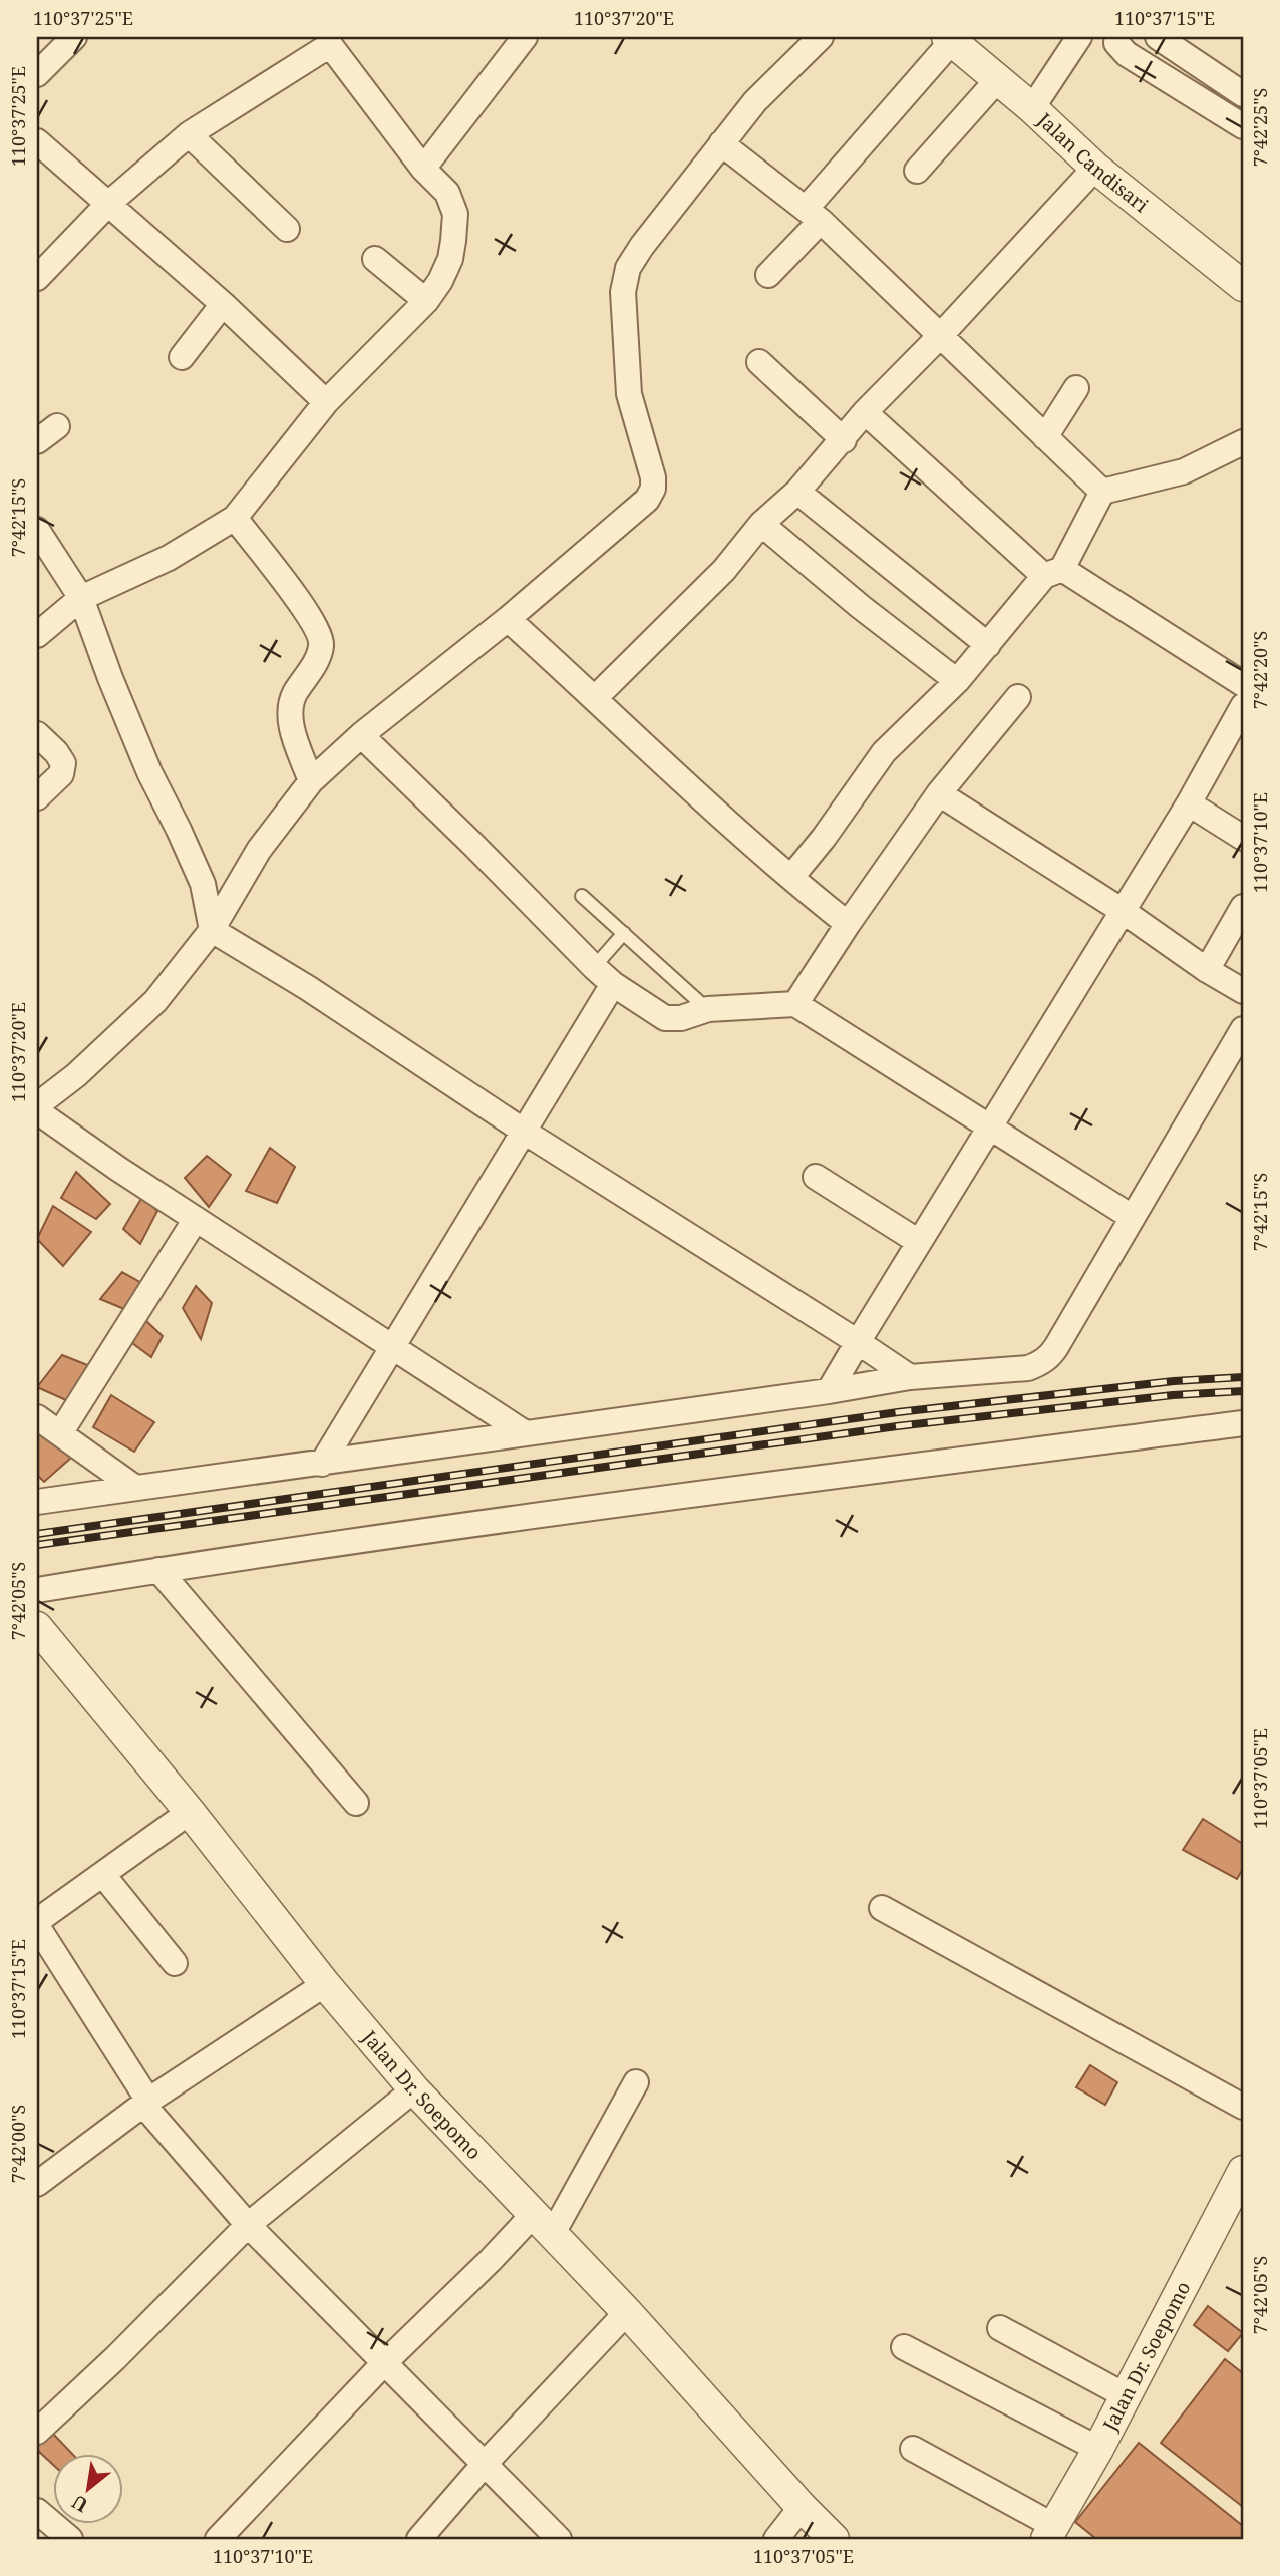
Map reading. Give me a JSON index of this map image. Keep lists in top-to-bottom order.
{
  "streets": {
    "street": ["Jalan Candisari", "Jalan Dr. Soepomo"]
  },
  "north": "bottom left",
  "coordinates": [
    "110°37'25\"E",
    "110°37'20\"E",
    "110°37'15\"E",
    "7°42'25\"S",
    "7°42'15\"S",
    "7°42'20\"S",
    "110°37'10\"E",
    "7°42'05\"S",
    "110°37'05\"E",
    "7°42'00\"S"
  ]
}
